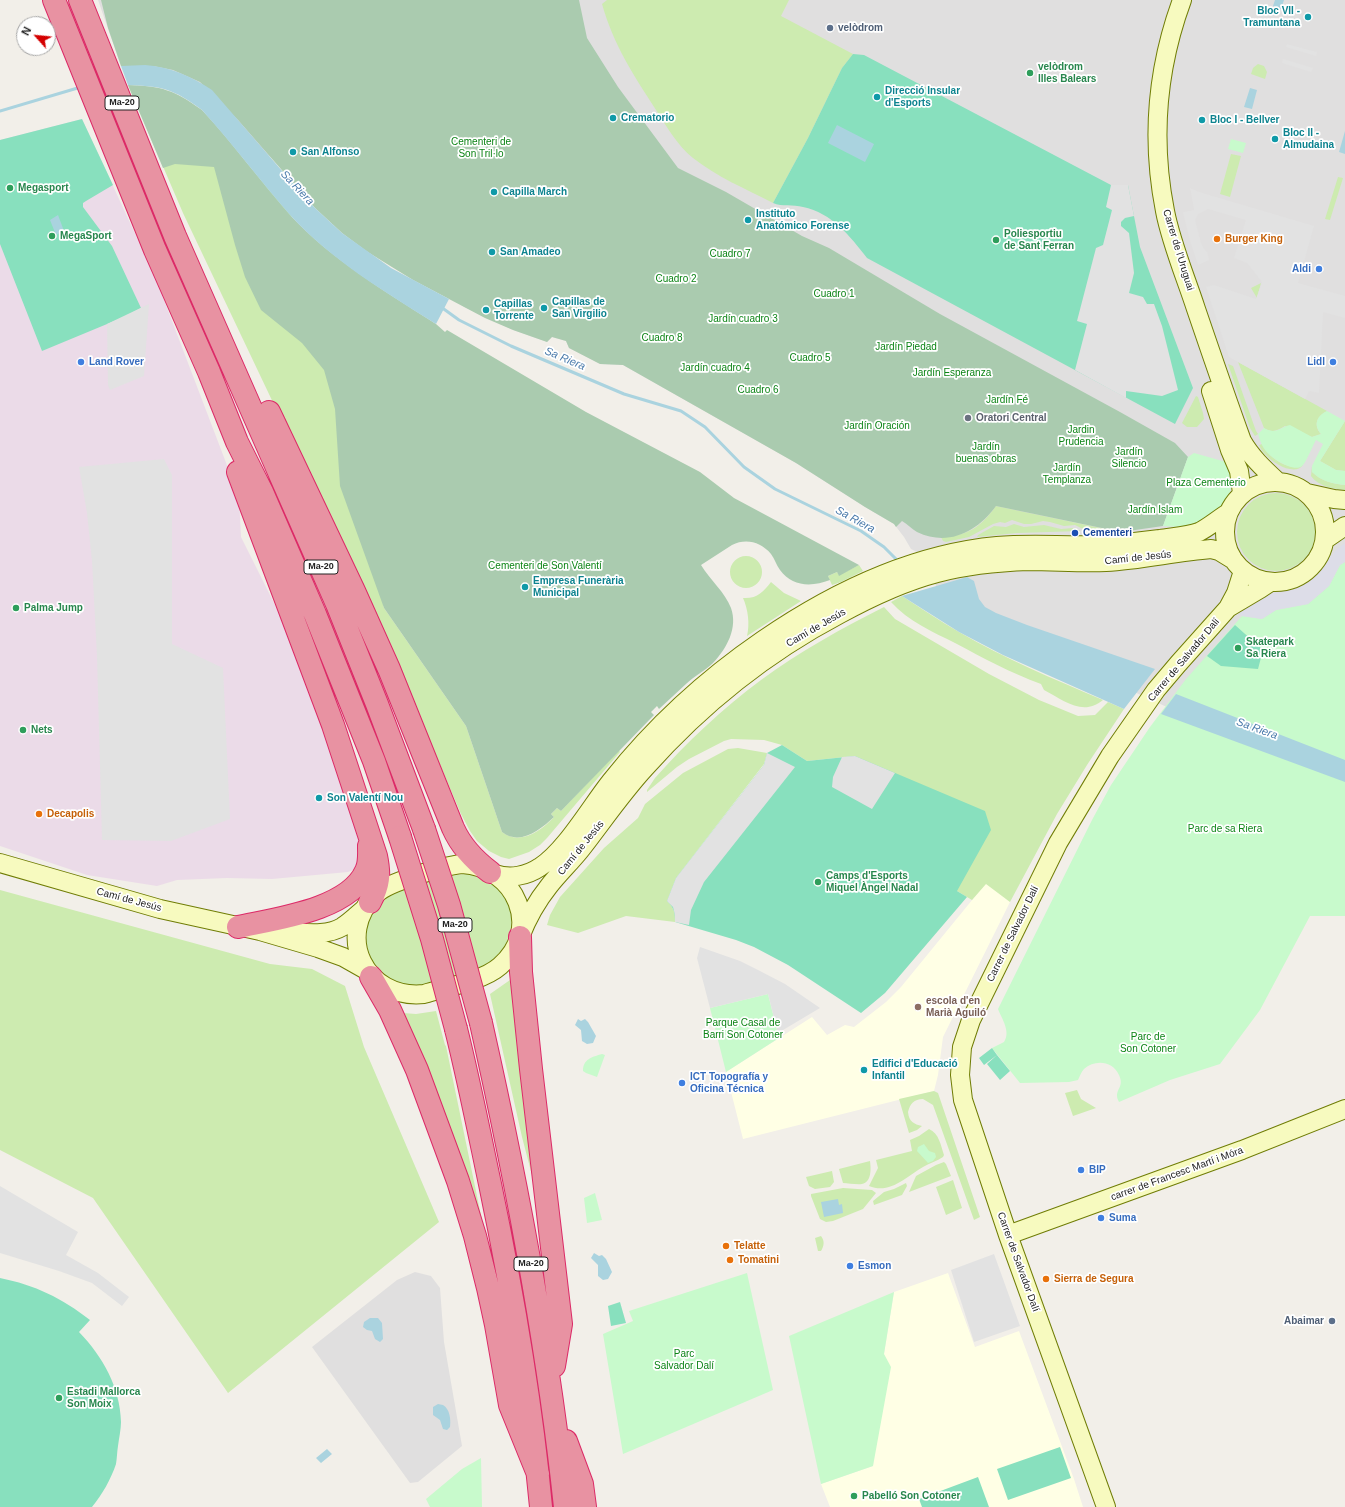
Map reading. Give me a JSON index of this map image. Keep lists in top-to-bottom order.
{
  "streets": {
    "highway": ["Ma-20"],
    "street": [
      "Carrer de l'Uruguai",
      "Camí de Jesús",
      "Carrer de Salvador Dalí",
      "carrer de Francesc Martí i Móra"
    ]
  },
  "crossings": [
    ["Carrer de l'Uruguai", "Camí de Jesús"],
    ["Carrer de l'Uruguai", "Carrer de Salvador Dalí"],
    ["Camí de Jesús", "Carrer de Salvador Dalí"],
    ["Carrer de Salvador Dalí", "carrer de Francesc Martí i Móra"]
  ],
  "water": ["Sa Riera"],
  "parks": [
    "Cementeri de Son Tril·lo",
    "Cuadro 7",
    "Cuadro 2",
    "Cuadro 1",
    "Jardín cuadro 3",
    "Cuadro 8",
    "Jardín Piedad",
    "Cuadro 5",
    "Jardín cuadro 4",
    "Jardín Esperanza",
    "Cuadro 6",
    "Jardín Fé",
    "Jardín Oración",
    "Jardin Prudencia",
    "Jardín buenas obras",
    "Jardín Silencio",
    "Jardín Templanza",
    "Plaza Cementerio",
    "Jardín Islam",
    "Cementeri de Son Valentí",
    "Parc de sa Riera",
    "Parque Casal de Barri Son Cotoner",
    "Parc de Son Cotoner",
    "Parc Salvador Dalí"
  ],
  "places": [
    "Bloc VII - Tramuntana",
    "velòdrom",
    "velòdrom Illes Balears",
    "Direcció Insular d'Esports",
    "Crematorio",
    "Bloc I - Bellver",
    "Bloc II - Almudaina",
    "San Alfonso",
    "Megasport",
    "Capilla March",
    "Instituto Anatómico Forense",
    "MegaSport",
    "Burger King",
    "Poliesportiu de Sant Ferran",
    "San Amadeo",
    "Aldi",
    "Capillas de San Virgilio",
    "Capillas Torrente",
    "Land Rover",
    "Lidl",
    "Oratori Central",
    "Cementeri",
    "Empresa Funerària Municipal",
    "Palma Jump",
    "Skatepark Sa Riera",
    "Nets",
    "Son Valentí Nou",
    "Decapolis",
    "Camps d'Esports Miquel Àngel Nadal",
    "escola d'en Marià Aguiló",
    "Edifici d'Educació Infantil",
    "ICT Topografía y Oficina Técnica",
    "BIP",
    "Suma",
    "Telatte",
    "Tomatini",
    "Esmon",
    "Sierra de Segura",
    "Abaimar",
    "Estadi Mallorca Son Moix",
    "Pabelló Son Cotoner"
  ],
  "north": "top left"
}
